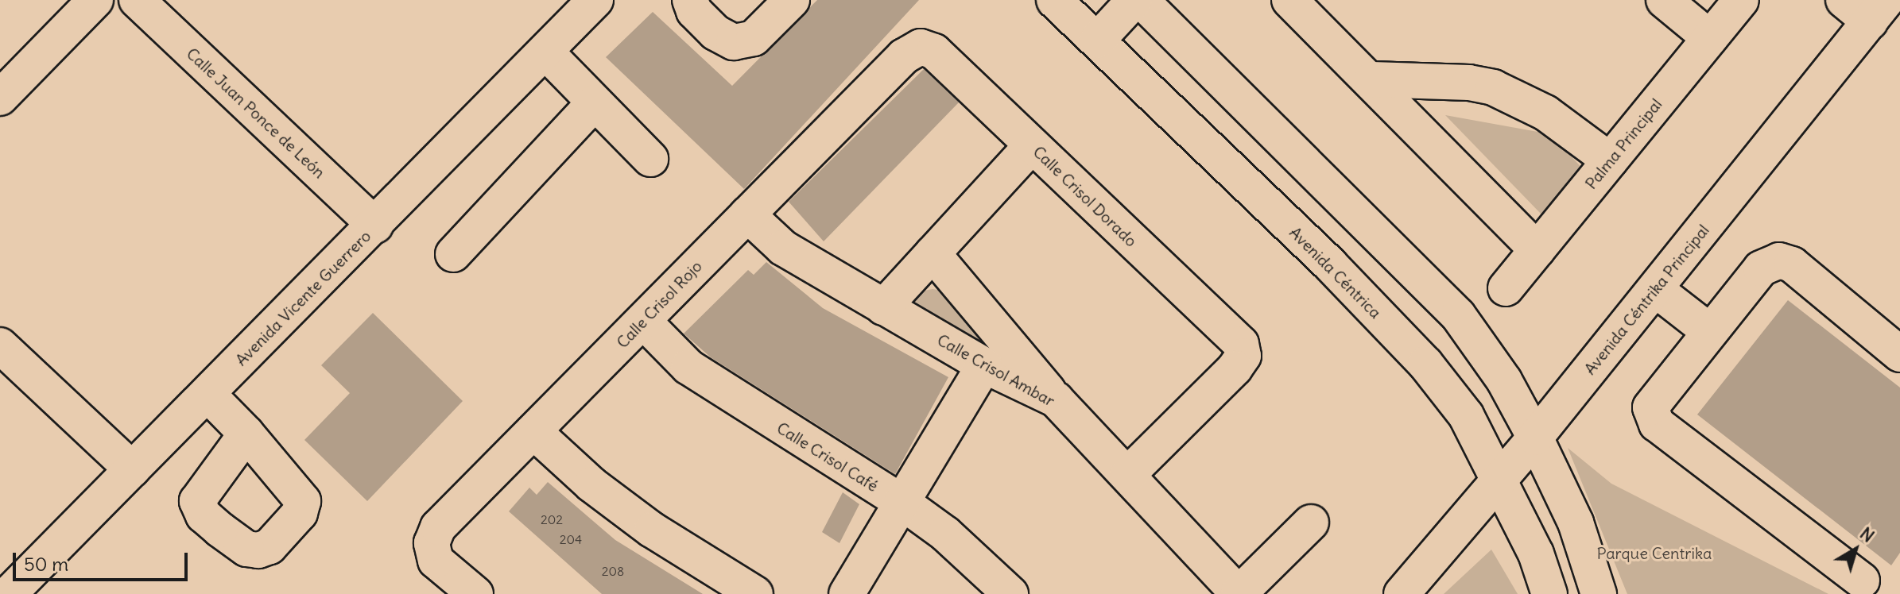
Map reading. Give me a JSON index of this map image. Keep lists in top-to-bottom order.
{
  "streets": {
    "street": [
      "Calle Juan Ponce de León",
      "Palma Principal",
      "Calle Crisol Dorado",
      "Avenida Céntrica",
      "Avenida Vicente Guerrero",
      "Avenida Céntrika Principal",
      "Calle Crisol Rojo",
      "Calle Crisol Ambar",
      "Calle Crisol Café"
    ]
  },
  "crossings": [
    ["Calle Juan Ponce de León", "Avenida Vicente Guerrero"],
    ["Calle Crisol Dorado", "Calle Crisol Rojo"],
    ["Calle Crisol Dorado", "Calle Crisol Ambar"],
    ["Avenida Céntrica", "Avenida Céntrika Principal"],
    ["Calle Crisol Rojo", "Calle Crisol Ambar"],
    ["Calle Crisol Rojo", "Calle Crisol Café"]
  ],
  "parks": ["Parque Centrika"],
  "house_numbers": ["202", "204", "208"],
  "scale_bar": "50 m",
  "north": "top right"
}
